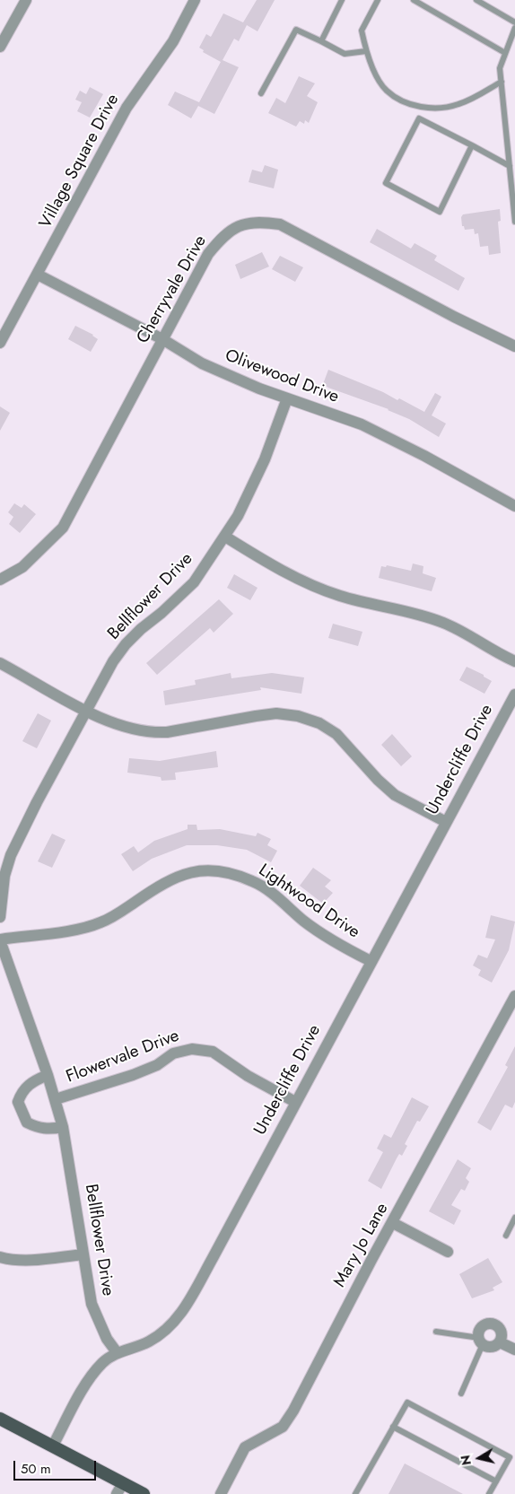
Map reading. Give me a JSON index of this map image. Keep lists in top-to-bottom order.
{
  "streets": {
    "street": [
      "Village Square Drive",
      "Cherryvale Drive",
      "Olivewood Drive",
      "Bellflower Drive",
      "Undercliffe Drive",
      "Lightwood Drive",
      "Flowervale Drive",
      "Mary Jo Lane"
    ]
  },
  "crossings": [
    ["Village Square Drive", "Olivewood Drive"],
    ["Cherryvale Drive", "Olivewood Drive"],
    ["Olivewood Drive", "Bellflower Drive"],
    ["Bellflower Drive", "Undercliffe Drive"],
    ["Bellflower Drive", "Lightwood Drive"],
    ["Bellflower Drive", "Flowervale Drive"],
    ["Undercliffe Drive", "Lightwood Drive"],
    ["Undercliffe Drive", "Flowervale Drive"]
  ],
  "scale_bar": "50 m",
  "north": "left"
}
